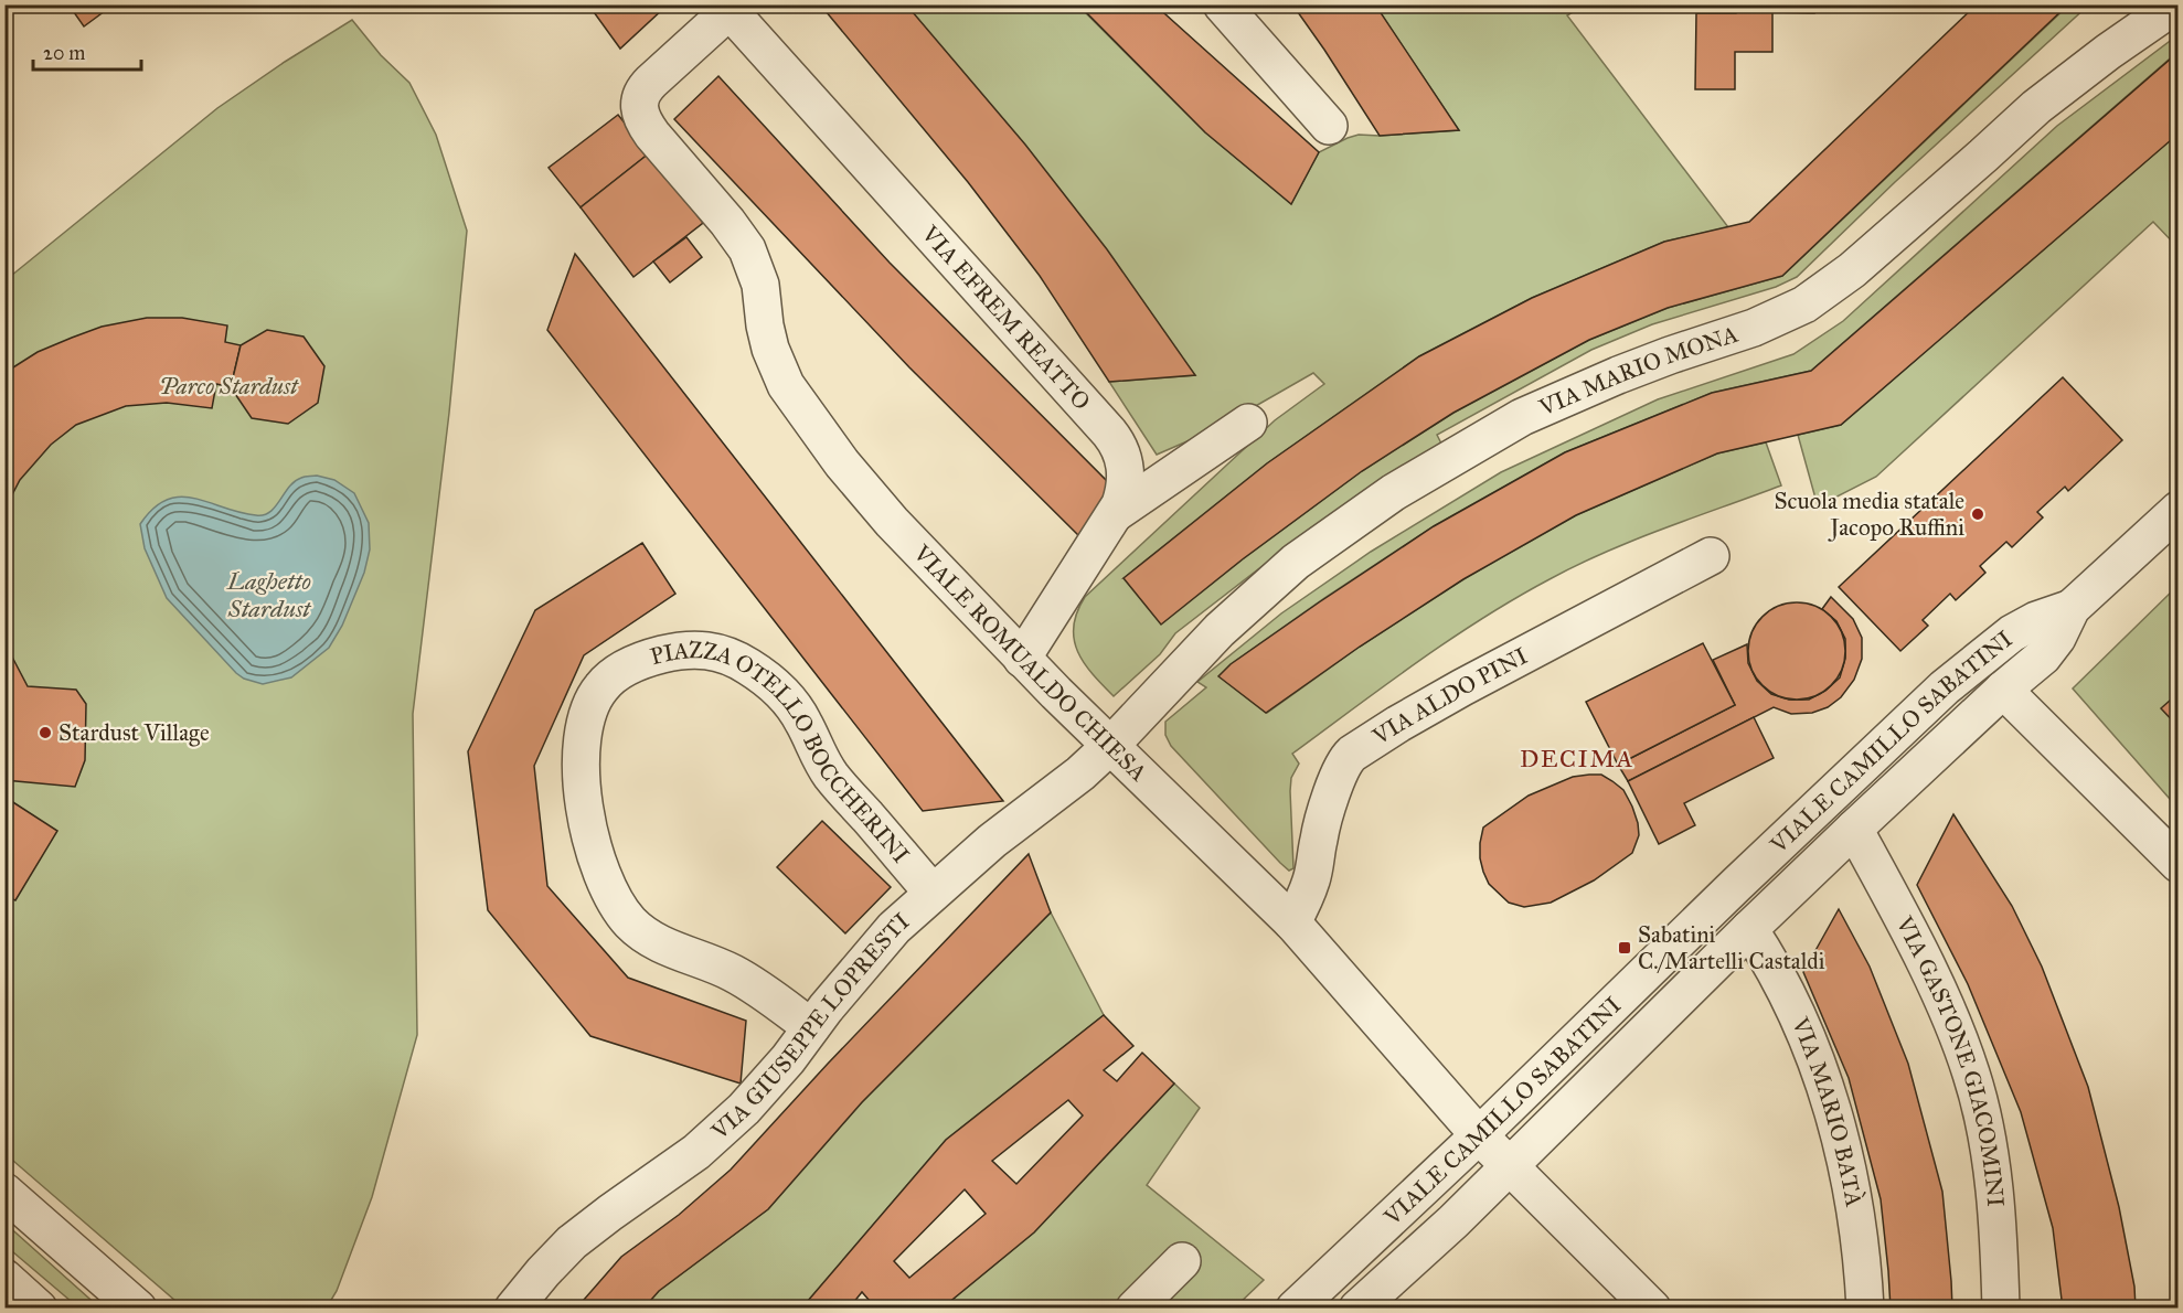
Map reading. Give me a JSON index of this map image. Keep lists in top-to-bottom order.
{
  "streets": {
    "street": [
      "VIA EFREM REATTO",
      "VIA MARIO MONA",
      "VIALE ROMUALDO CHIESA",
      "VIA ALDO PINI",
      "VIALE CAMILLO SABATINI",
      "PIAZZA OTELLO BOCCHERINI",
      "VIA GIUSEPPE LOPRESTI",
      "VIA GASTONE GIACOMINI",
      "VIA MARIO BATÀ"
    ]
  },
  "crossings": [
    ["VIA EFREM REATTO", "VIALE ROMUALDO CHIESA"],
    ["VIA MARIO MONA", "VIALE ROMUALDO CHIESA"],
    ["VIA MARIO MONA", "VIA GIUSEPPE LOPRESTI"],
    ["VIALE ROMUALDO CHIESA", "VIA ALDO PINI"],
    ["VIALE ROMUALDO CHIESA", "VIALE CAMILLO SABATINI"],
    ["VIALE ROMUALDO CHIESA", "VIA GIUSEPPE LOPRESTI"],
    ["VIALE CAMILLO SABATINI", "VIA GASTONE GIACOMINI"],
    ["VIALE CAMILLO SABATINI", "VIA MARIO BATÀ"],
    ["PIAZZA OTELLO BOCCHERINI", "VIA GIUSEPPE LOPRESTI"]
  ],
  "districts": ["DECIMA"],
  "water": ["Laghetto Stardust"],
  "parks": ["Parco Stardust"],
  "places": {
    "other": ["Scuola media statale Jacopo Ruffini", "Stardust Village"],
    "transit": ["Sabatini C./Martelli Castaldi"]
  },
  "scale_bar": "20 m"
}
